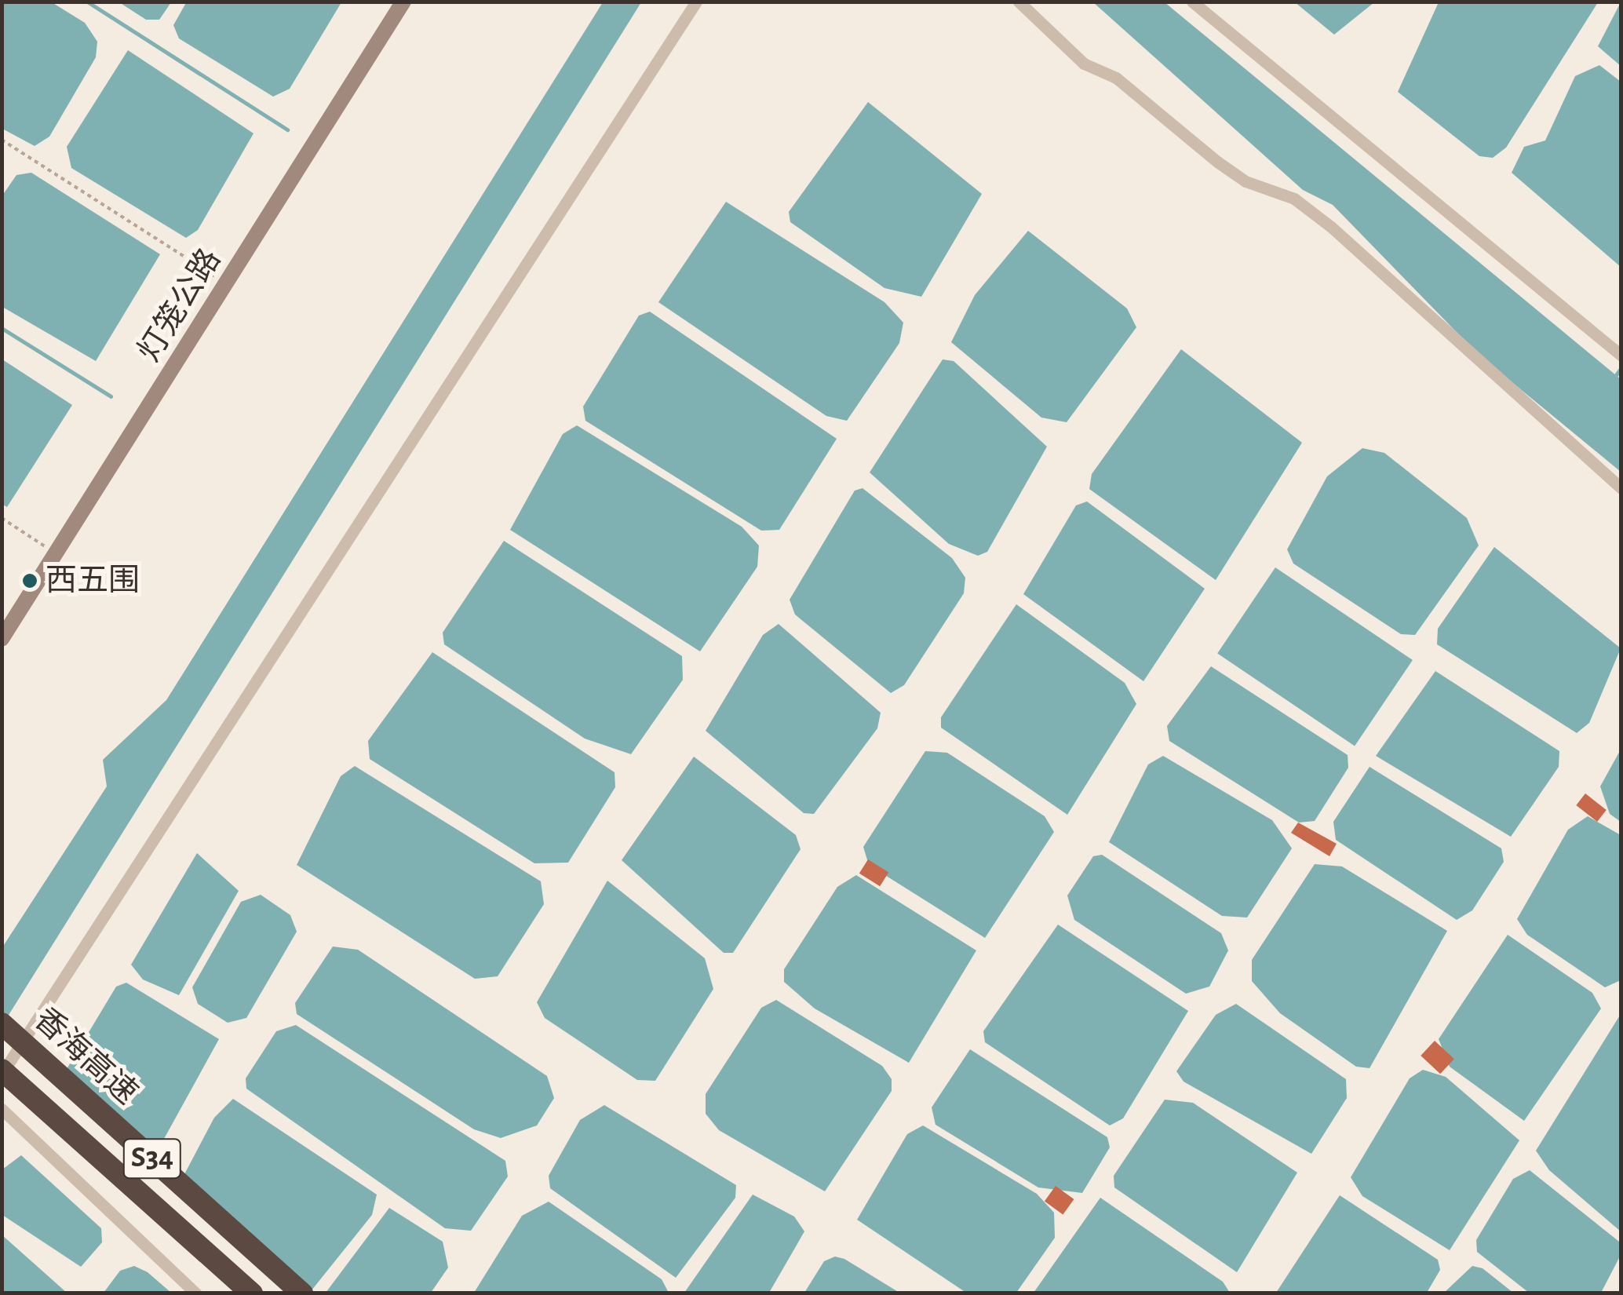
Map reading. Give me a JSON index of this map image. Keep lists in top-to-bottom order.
{
  "streets": {
    "highway": ["香海高速", "S34"],
    "street": ["灯笼公路"]
  },
  "places": ["西五围"]
}
